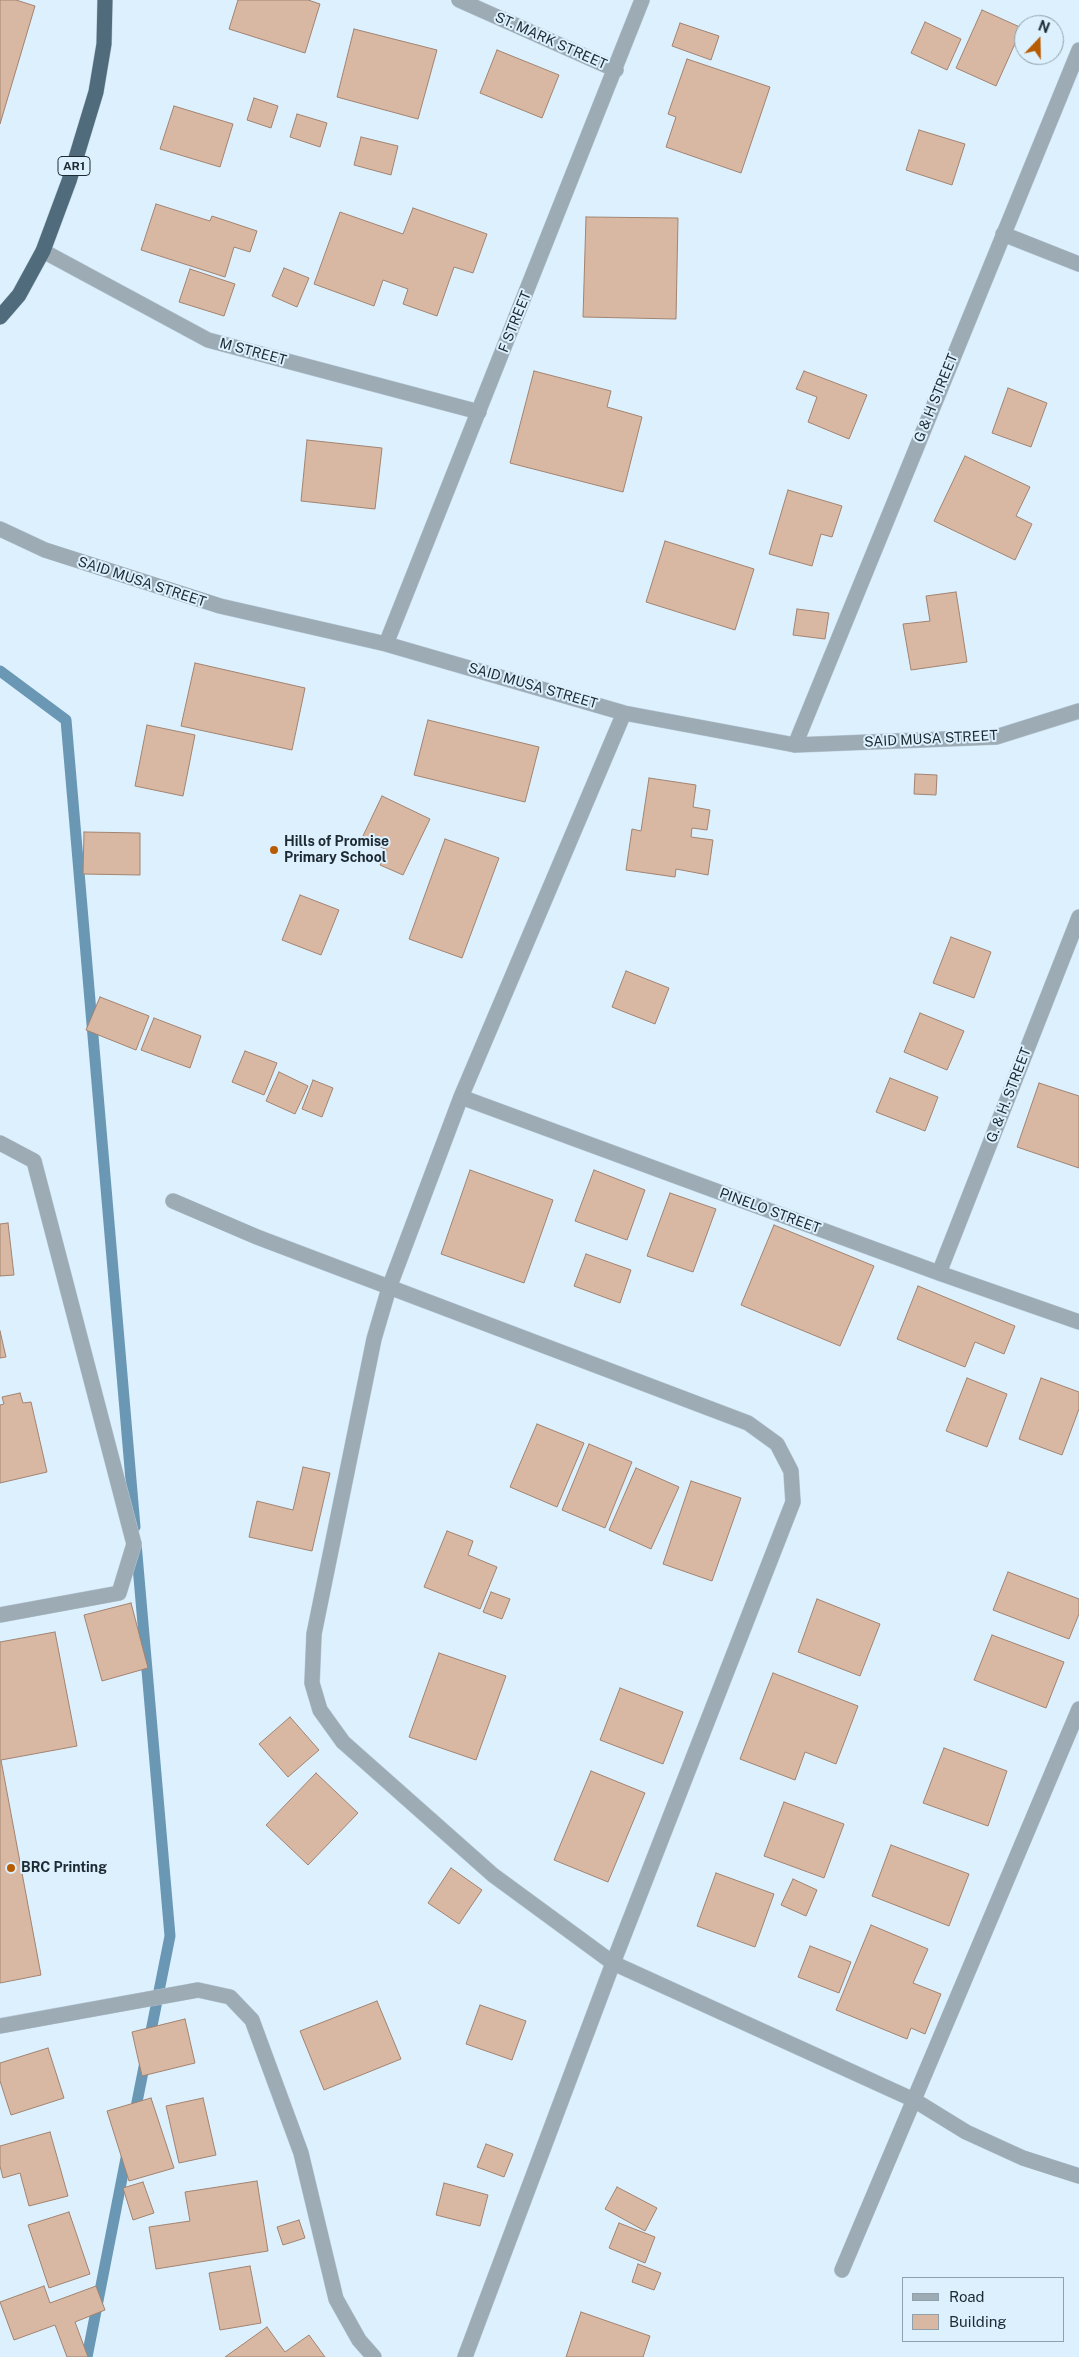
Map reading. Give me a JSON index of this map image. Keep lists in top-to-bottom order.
{
  "streets": {
    "highway": ["AR1"],
    "street": [
      "ST. MARK STREET",
      "F STREET",
      "M STREET",
      "G & H STREET",
      "SAID MUSA STREET",
      "G. & H. STREET",
      "PINELO STREET"
    ]
  },
  "crossings": [
    ["ST. MARK STREET", "F STREET"],
    ["AR1", "M STREET"],
    ["F STREET", "M STREET"],
    ["F STREET", "SAID MUSA STREET"],
    ["G & H STREET", "SAID MUSA STREET"],
    ["G. & H. STREET", "PINELO STREET"]
  ],
  "places": ["Hills of Promise Primary School", "BRC Printing"],
  "legend": ["Road", "Building"],
  "north": "top"
}
